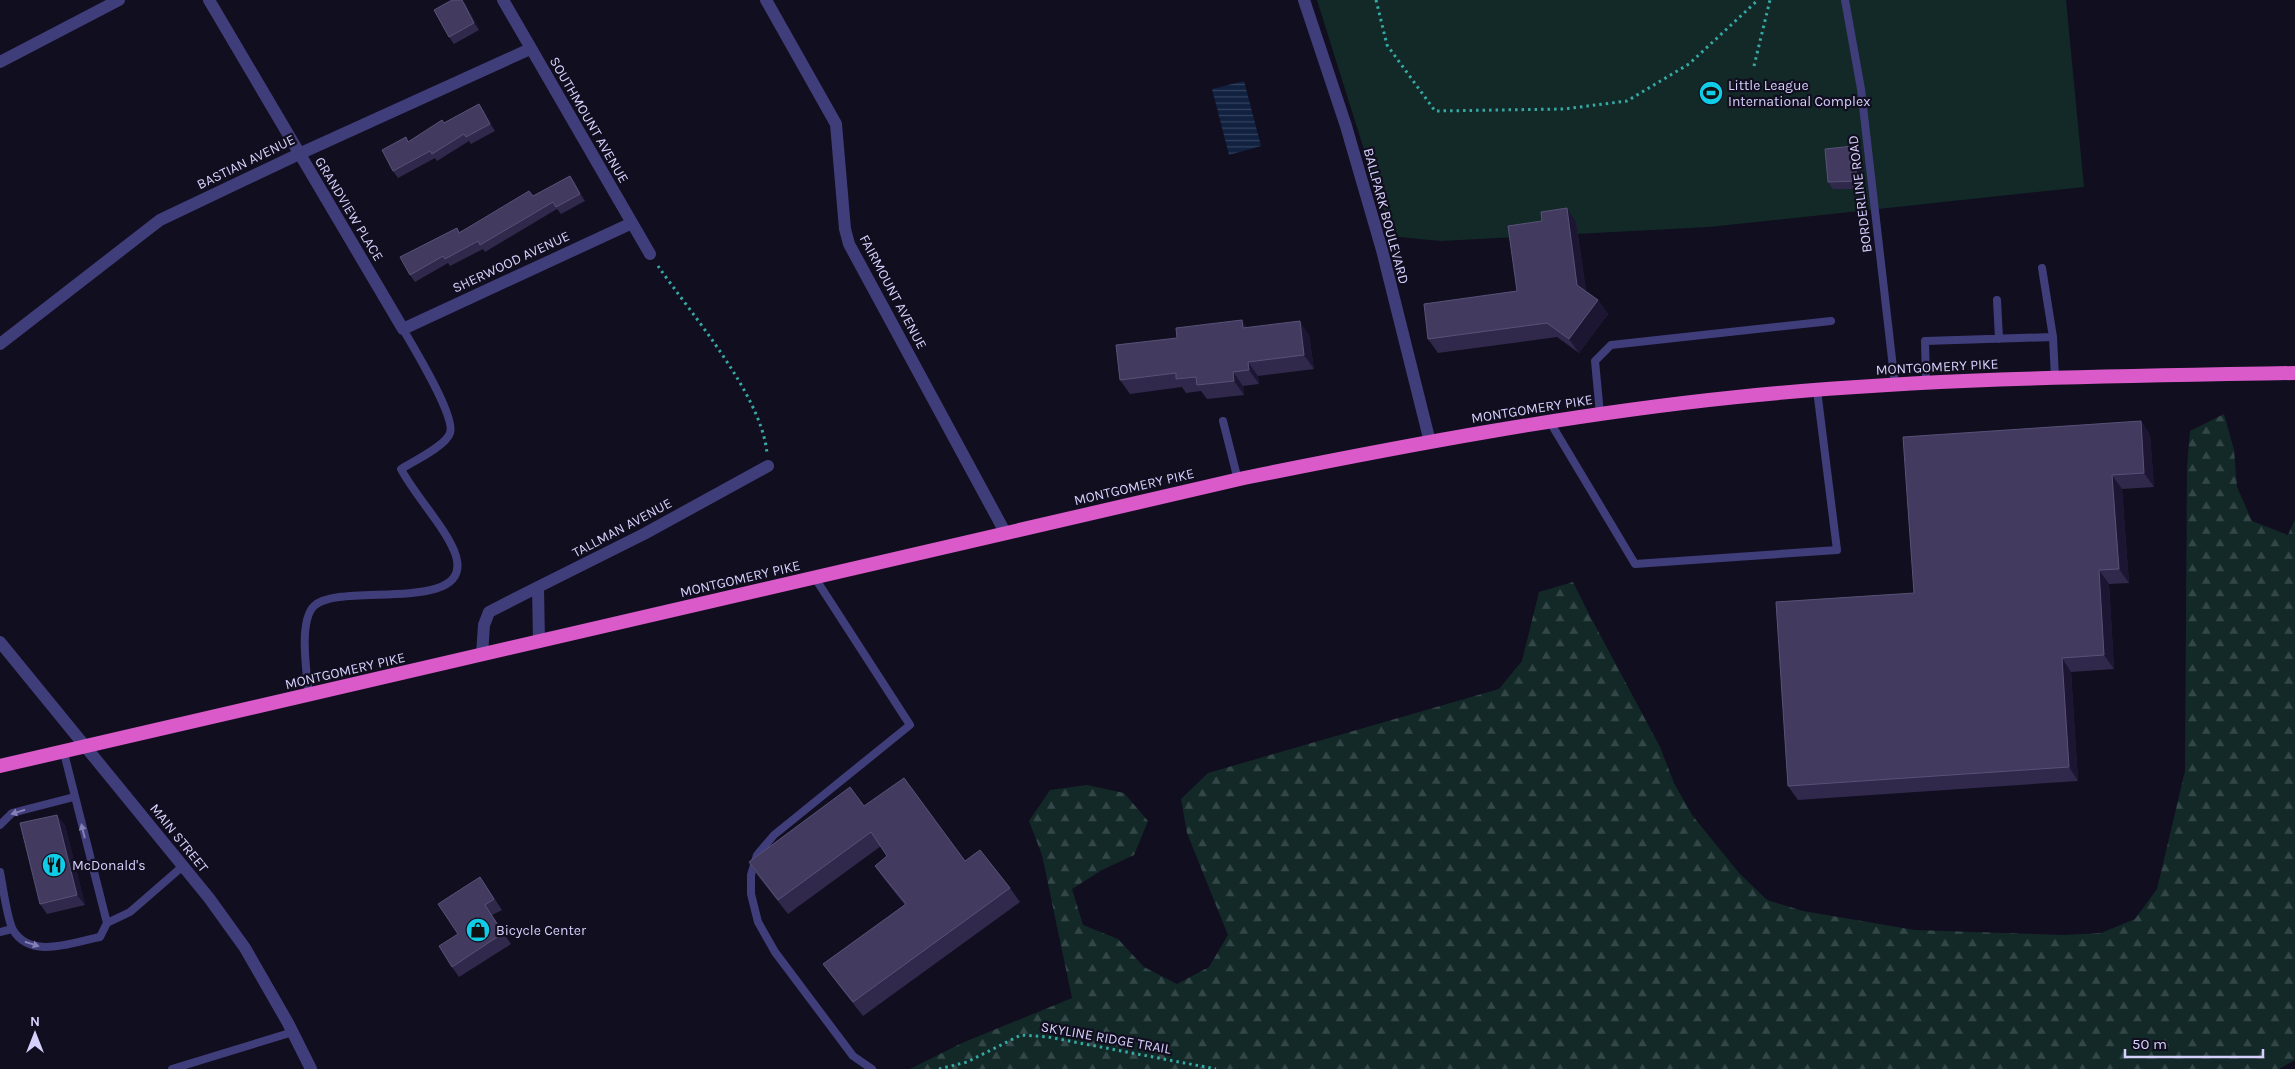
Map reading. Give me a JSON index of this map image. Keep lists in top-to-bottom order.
{
  "streets": {
    "highway": ["MONTGOMERY PIKE"],
    "street": [
      "SOUTHMOUNT AVENUE",
      "BASTIAN AVENUE",
      "GRANDVIEW PLACE",
      "BALLPARK BOULEVARD",
      "SHERWOOD AVENUE",
      "FAIRMOUNT AVENUE",
      "TALLMAN AVENUE",
      "MAIN STREET"
    ],
    "lane": ["BORDERLINE ROAD"],
    "path": ["SKYLINE RIDGE TRAIL"]
  },
  "crossings": [
    ["SOUTHMOUNT AVENUE", "BASTIAN AVENUE"],
    ["SOUTHMOUNT AVENUE", "SHERWOOD AVENUE"],
    ["BASTIAN AVENUE", "GRANDVIEW PLACE"],
    ["BORDERLINE ROAD", "MONTGOMERY PIKE"],
    ["GRANDVIEW PLACE", "SHERWOOD AVENUE"],
    ["BALLPARK BOULEVARD", "MONTGOMERY PIKE"],
    ["FAIRMOUNT AVENUE", "MONTGOMERY PIKE"],
    ["MONTGOMERY PIKE", "TALLMAN AVENUE"],
    ["MONTGOMERY PIKE", "MAIN STREET"]
  ],
  "places": {
    "sports": ["Little League International Complex"],
    "restaurant": ["McDonald's"],
    "shop": ["Bicycle Center"]
  },
  "scale_bar": "50 m",
  "north": "top"
}
